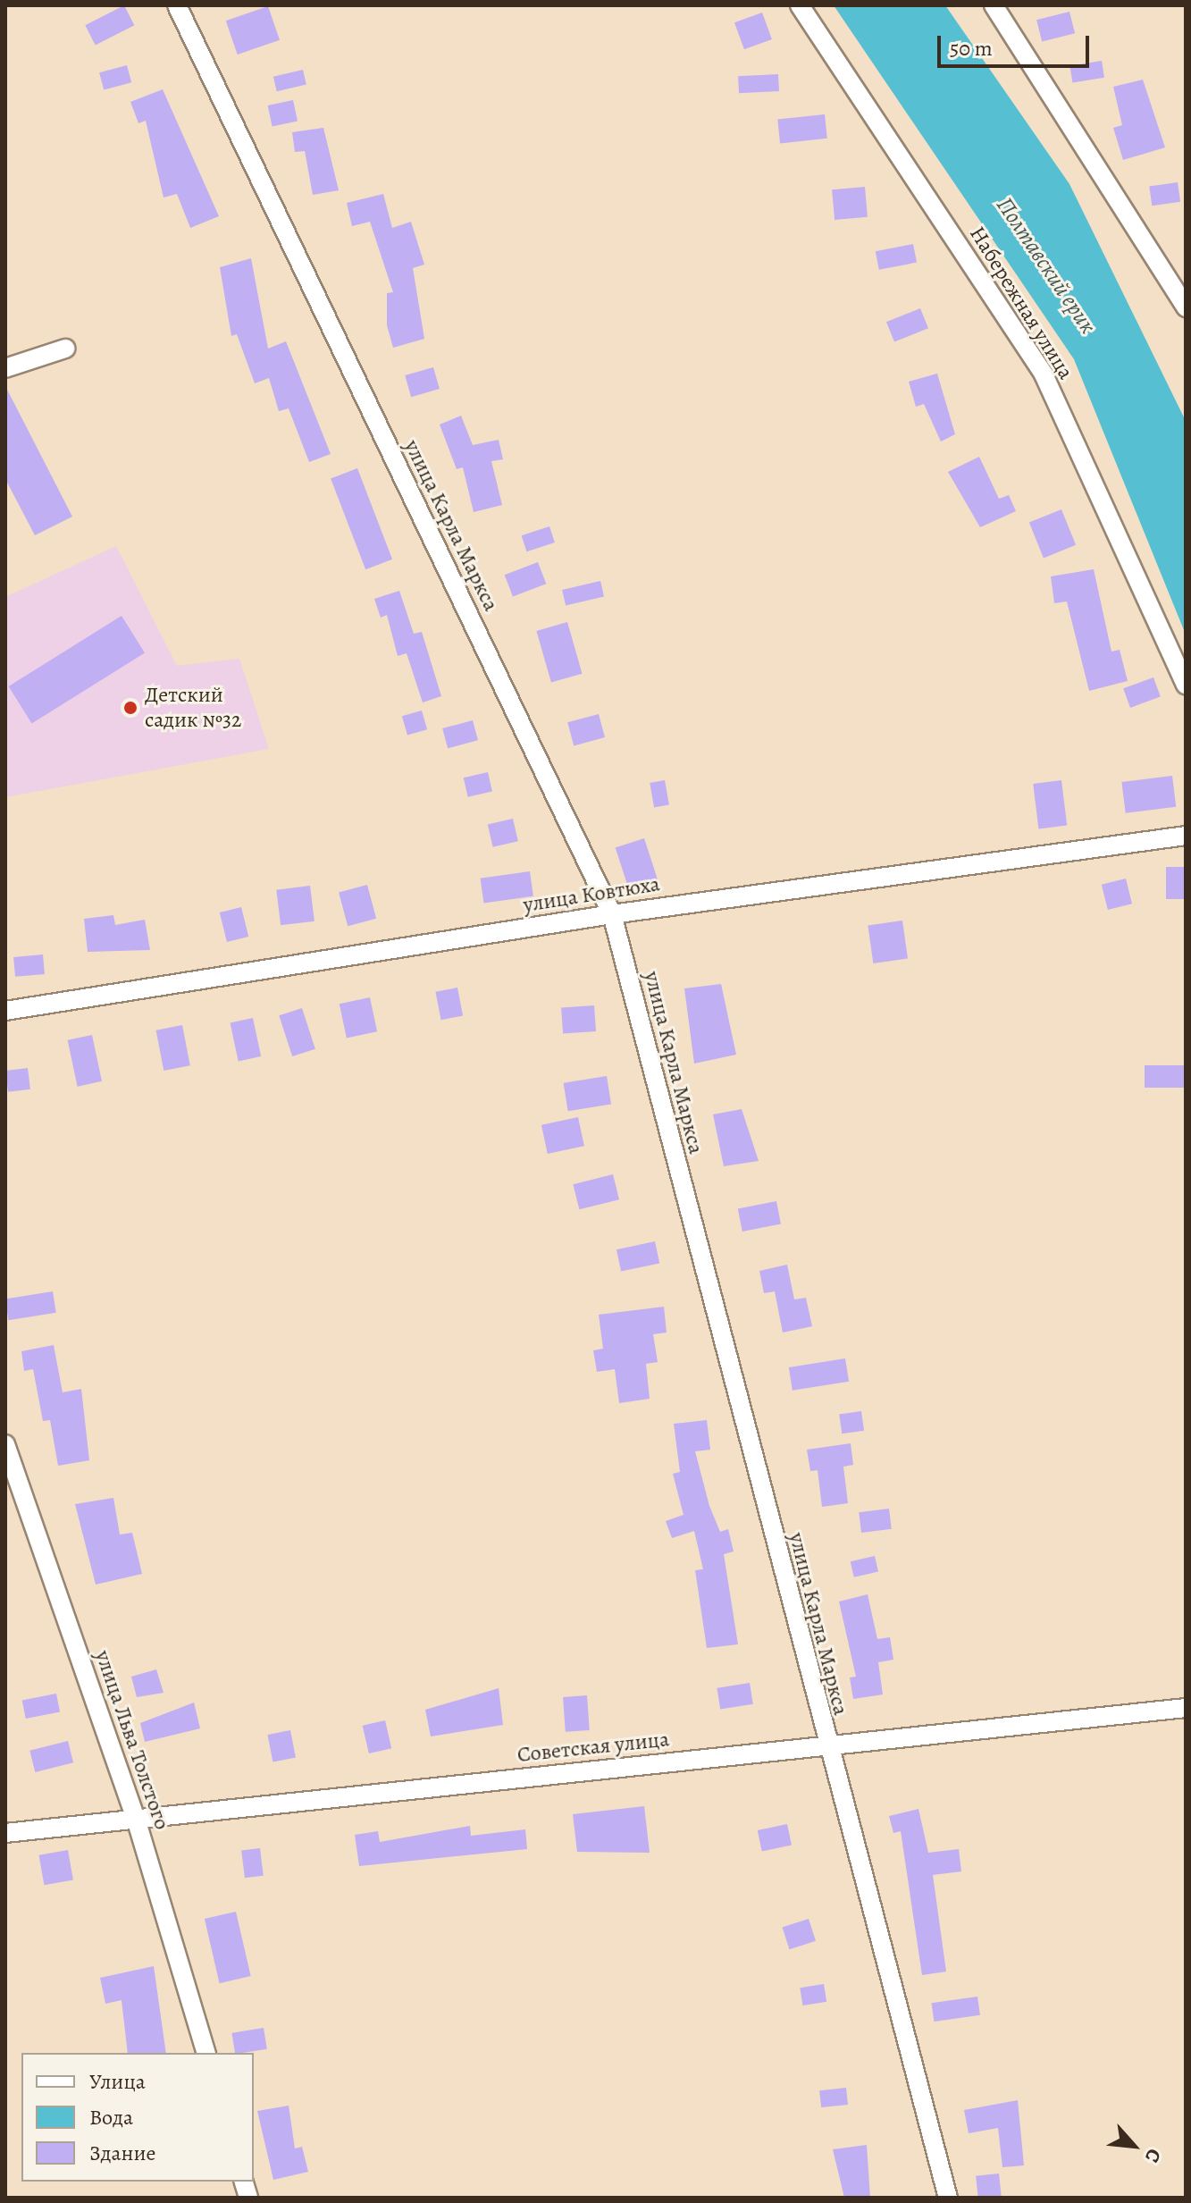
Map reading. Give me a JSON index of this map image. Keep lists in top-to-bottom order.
{
  "streets": {
    "street": [
      "Набережная улица",
      "улица Карла Маркса",
      "улица Ковтюха",
      "улица Льва Толстого",
      "Советская улица"
    ]
  },
  "crossings": [
    ["улица Карла Маркса", "улица Ковтюха"],
    ["улица Карла Маркса", "Советская улица"],
    ["улица Льва Толстого", "Советская улица"]
  ],
  "water": ["Полтавский ерик"],
  "places": ["Детский садик №32"],
  "legend": ["Улица", "Вода", "Здание"],
  "scale_bar": "50 m",
  "north": "bottom right"
}
